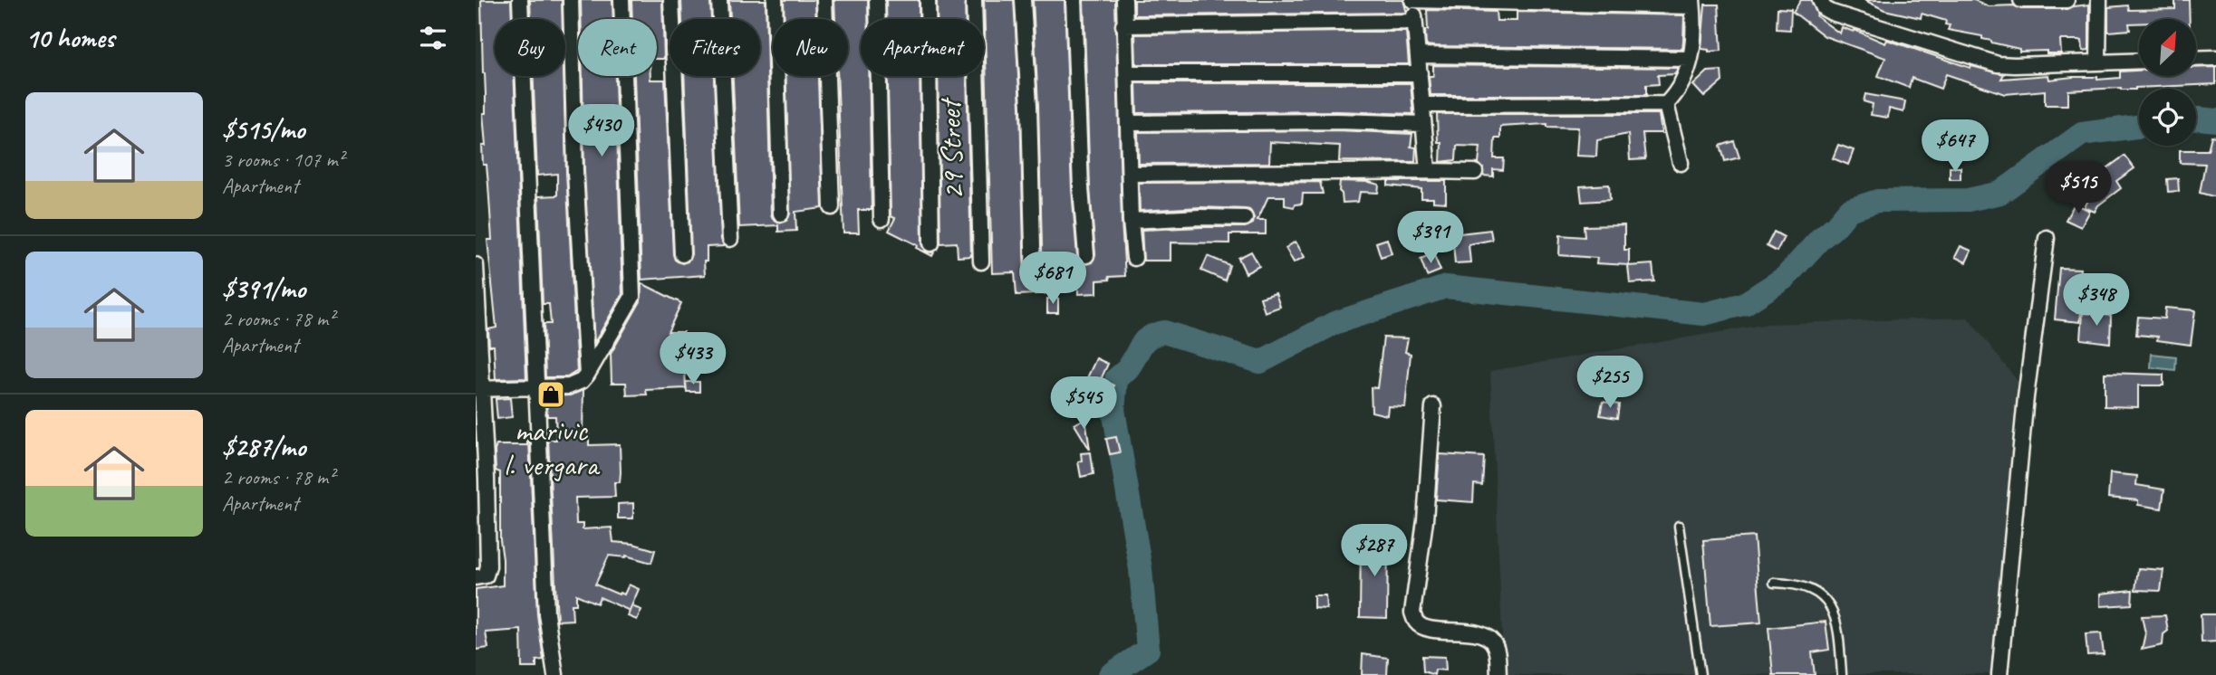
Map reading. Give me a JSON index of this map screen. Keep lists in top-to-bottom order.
{
  "streets": {
    "street": ["29 Street"]
  },
  "places": {
    "shop": ["marivic l. vergara"]
  },
  "north": "top right",
  "page": {
    "heading": "10 homes",
    "chip": [
      "Buy",
      "Rent",
      "Filters",
      "New",
      "Apartment"
    ],
    "list": [
      {
        "name": "$515/mo",
        "note": "3 rooms · 107 m² · Apartment"
      },
      {
        "name": "$391/mo",
        "note": "2 rooms · 78 m² · Apartment"
      },
      {
        "name": "$287/mo",
        "note": "2 rooms · 78 m² · Apartment"
      }
    ],
    "price": [
      "$430",
      "$647",
      "$515",
      "$391",
      "$681",
      "$348",
      "$433",
      "$255",
      "$545",
      "$287"
    ]
  }
}
